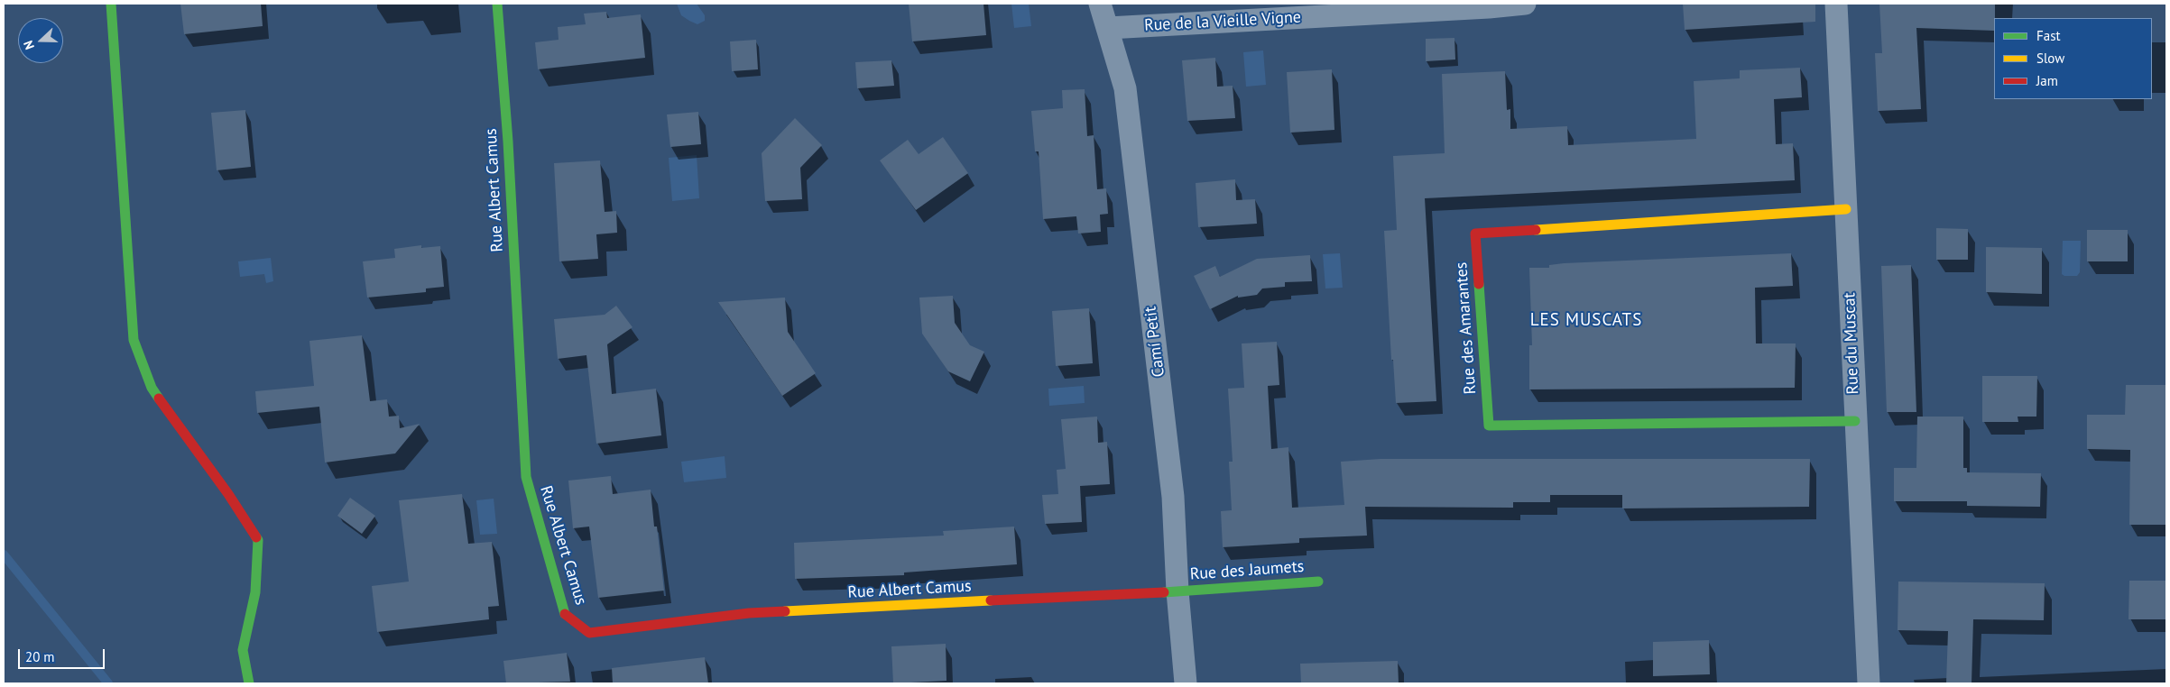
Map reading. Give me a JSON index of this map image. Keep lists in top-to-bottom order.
{
  "streets": {
    "street": [
      "Rue de la Vieille Vigne",
      "Rue Albert Camus",
      "Rue des Amarantes",
      "Camí Petit",
      "Rue du Muscat",
      "Rue des Jaumets"
    ]
  },
  "crossings": [
    ["Rue de la Vieille Vigne", "Camí Petit"],
    ["Rue Albert Camus", "Camí Petit"],
    ["Rue Albert Camus", "Rue des Jaumets"],
    ["Rue des Amarantes", "Rue du Muscat"],
    ["Camí Petit", "Rue des Jaumets"]
  ],
  "districts": ["LES MUSCATS"],
  "legend": ["Fast", "Slow", "Jam"],
  "scale_bar": "20 m",
  "north": "left"
}
